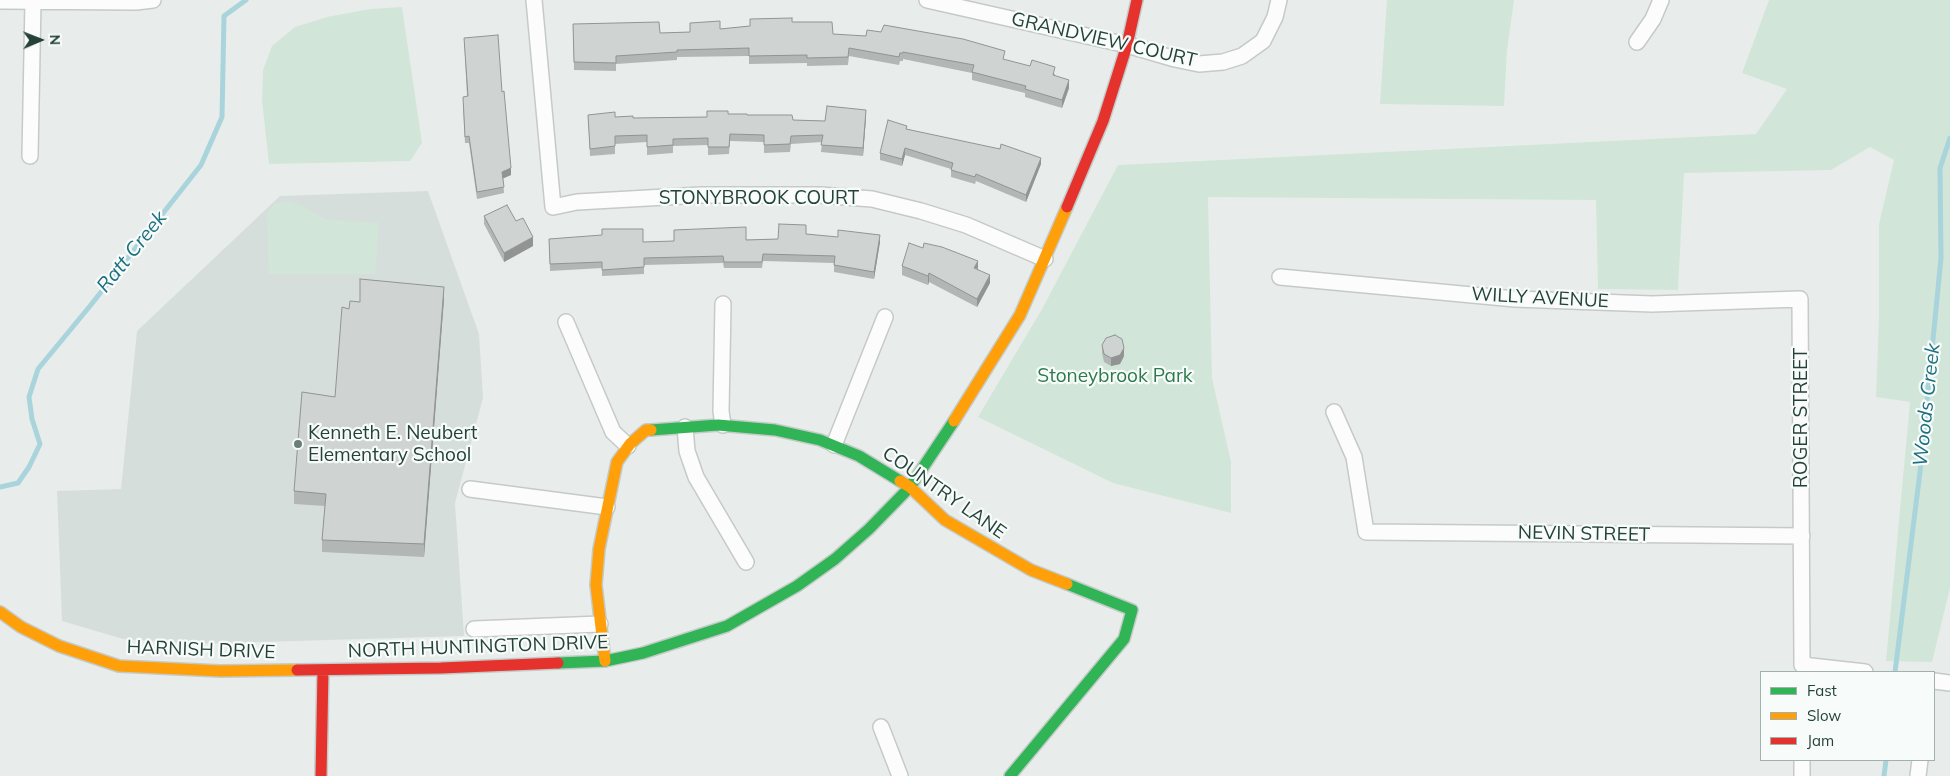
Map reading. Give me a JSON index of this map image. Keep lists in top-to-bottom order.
{
  "streets": {
    "street": [
      "GRANDVIEW COURT",
      "STONYBROOK COURT",
      "WILLY AVENUE",
      "ROGER STREET",
      "COUNTRY LANE",
      "NEVIN STREET",
      "NORTH HUNTINGTON DRIVE",
      "HARNISH DRIVE"
    ]
  },
  "crossings": [
    ["GRANDVIEW COURT", "NORTH HUNTINGTON DRIVE"],
    ["STONYBROOK COURT", "NORTH HUNTINGTON DRIVE"],
    ["WILLY AVENUE", "ROGER STREET"],
    ["ROGER STREET", "NEVIN STREET"],
    ["COUNTRY LANE", "NORTH HUNTINGTON DRIVE"],
    ["NORTH HUNTINGTON DRIVE", "HARNISH DRIVE"]
  ],
  "water": ["Ratt Creek", "Woods Creek"],
  "parks": ["Stoneybrook Park"],
  "places": ["Kenneth E. Neubert Elementary School"],
  "legend": ["Fast", "Slow", "Jam"],
  "north": "right"
}
